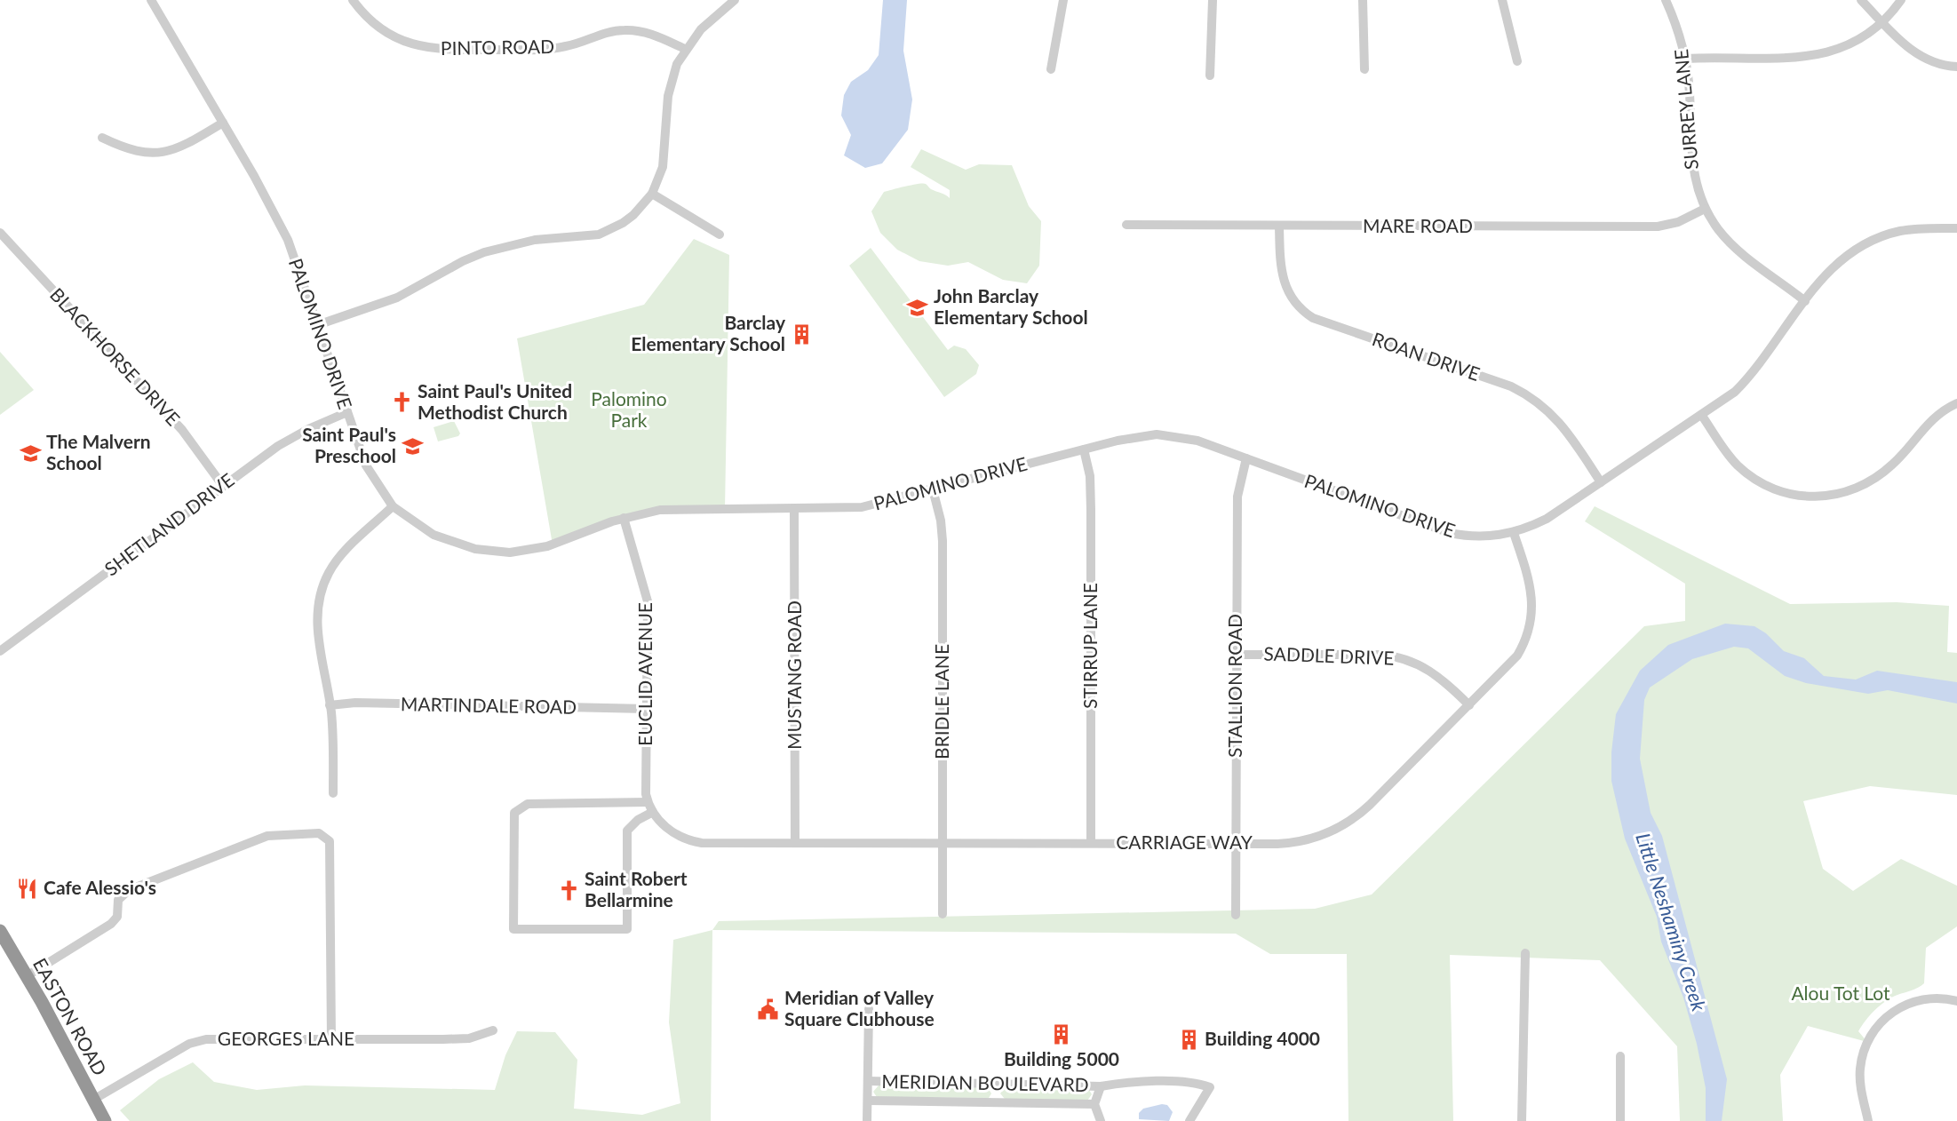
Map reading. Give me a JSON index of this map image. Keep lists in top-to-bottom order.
{
  "streets": {
    "highway": ["EASTON ROAD"],
    "street": [
      "PINTO ROAD",
      "SURREY LANE",
      "MARE ROAD",
      "PALOMINO DRIVE",
      "BLACKHORSE DRIVE",
      "ROAN DRIVE",
      "SHETLAND DRIVE",
      "STIRRUP LANE",
      "SADDLE DRIVE",
      "EUCLID AVENUE",
      "MUSTANG ROAD",
      "STALLION ROAD",
      "BRIDLE LANE",
      "MARTINDALE ROAD",
      "CARRIAGE WAY",
      "GEORGES LANE",
      "MERIDIAN BOULEVARD"
    ]
  },
  "crossings": [
    ["SURREY LANE", "MARE ROAD"],
    ["SURREY LANE", "PALOMINO DRIVE"],
    ["MARE ROAD", "ROAN DRIVE"],
    ["PALOMINO DRIVE", "ROAN DRIVE"],
    ["PALOMINO DRIVE", "SHETLAND DRIVE"],
    ["PALOMINO DRIVE", "STIRRUP LANE"],
    ["PALOMINO DRIVE", "EUCLID AVENUE"],
    ["PALOMINO DRIVE", "MUSTANG ROAD"],
    ["PALOMINO DRIVE", "STALLION ROAD"],
    ["PALOMINO DRIVE", "BRIDLE LANE"],
    ["PALOMINO DRIVE", "CARRIAGE WAY"],
    ["BLACKHORSE DRIVE", "SHETLAND DRIVE"],
    ["STIRRUP LANE", "CARRIAGE WAY"],
    ["SADDLE DRIVE", "STALLION ROAD"],
    ["SADDLE DRIVE", "CARRIAGE WAY"],
    ["EUCLID AVENUE", "MARTINDALE ROAD"],
    ["EUCLID AVENUE", "CARRIAGE WAY"],
    ["MUSTANG ROAD", "CARRIAGE WAY"],
    ["STALLION ROAD", "CARRIAGE WAY"],
    ["BRIDLE LANE", "CARRIAGE WAY"],
    ["EASTON ROAD", "GEORGES LANE"]
  ],
  "water": ["Little Neshaminy Creek"],
  "parks": ["Palomino Park", "Alou Tot Lot"],
  "places": {
    "school or university": ["John Barclay Elementary School", "Saint Paul's Preschool", "The Malvern School"],
    "building": ["Barclay Elementary School", "Building 5000", "Building 4000"],
    "church": ["Saint Paul's United Methodist Church", "Saint Robert Bellarmine"],
    "restaurant": ["Cafe Alessio's"],
    "public building": ["Meridian of Valley Square Clubhouse"]
  }
}
